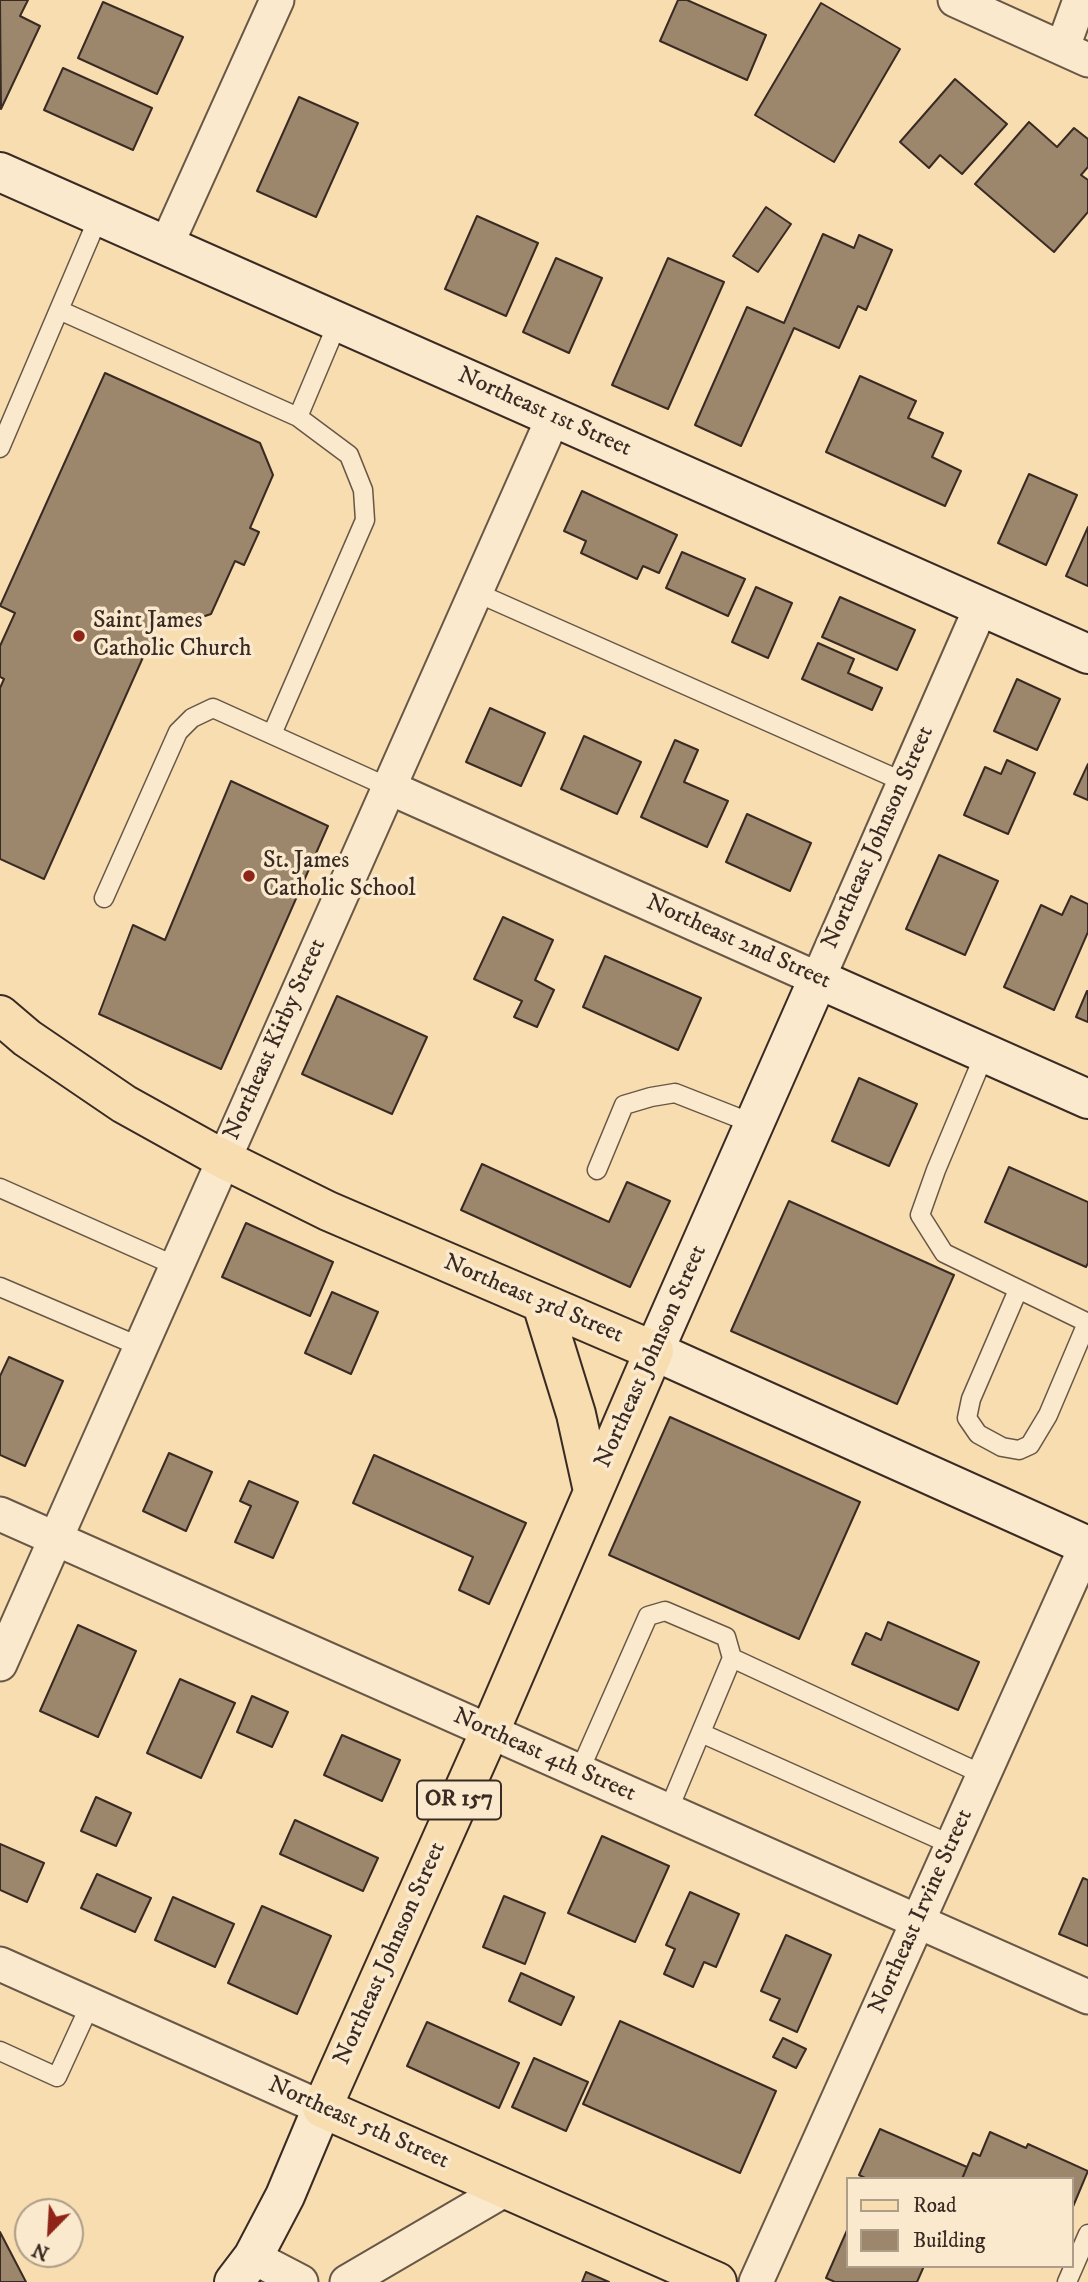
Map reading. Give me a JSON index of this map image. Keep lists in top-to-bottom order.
{
  "streets": {
    "main road": [
      "Northeast Johnson Street",
      "Northeast 3rd Street",
      "OR 157",
      "Northeast 5th Street"
    ],
    "street": [
      "Northeast 1st Street",
      "Northeast 2nd Street",
      "Northeast Kirby Street",
      "Northeast 4th Street",
      "Northeast Irvine Street"
    ]
  },
  "crossings": [
    ["Northeast 1st Street", "Northeast Johnson Street"],
    ["Northeast 1st Street", "Northeast Kirby Street"],
    ["Northeast Johnson Street", "Northeast 2nd Street"],
    ["Northeast Johnson Street", "Northeast 3rd Street"],
    ["Northeast Johnson Street", "Northeast 4th Street"],
    ["Northeast Johnson Street", "Northeast 5th Street"],
    ["Northeast 2nd Street", "Northeast Kirby Street"],
    ["Northeast Kirby Street", "Northeast 3rd Street"],
    ["Northeast Kirby Street", "Northeast 4th Street"],
    ["Northeast 3rd Street", "Northeast Irvine Street"],
    ["Northeast 4th Street", "Northeast Irvine Street"]
  ],
  "places": ["Saint James Catholic Church", "St. James Catholic School"],
  "legend": ["Road", "Building"],
  "north": "bottom left"
}
